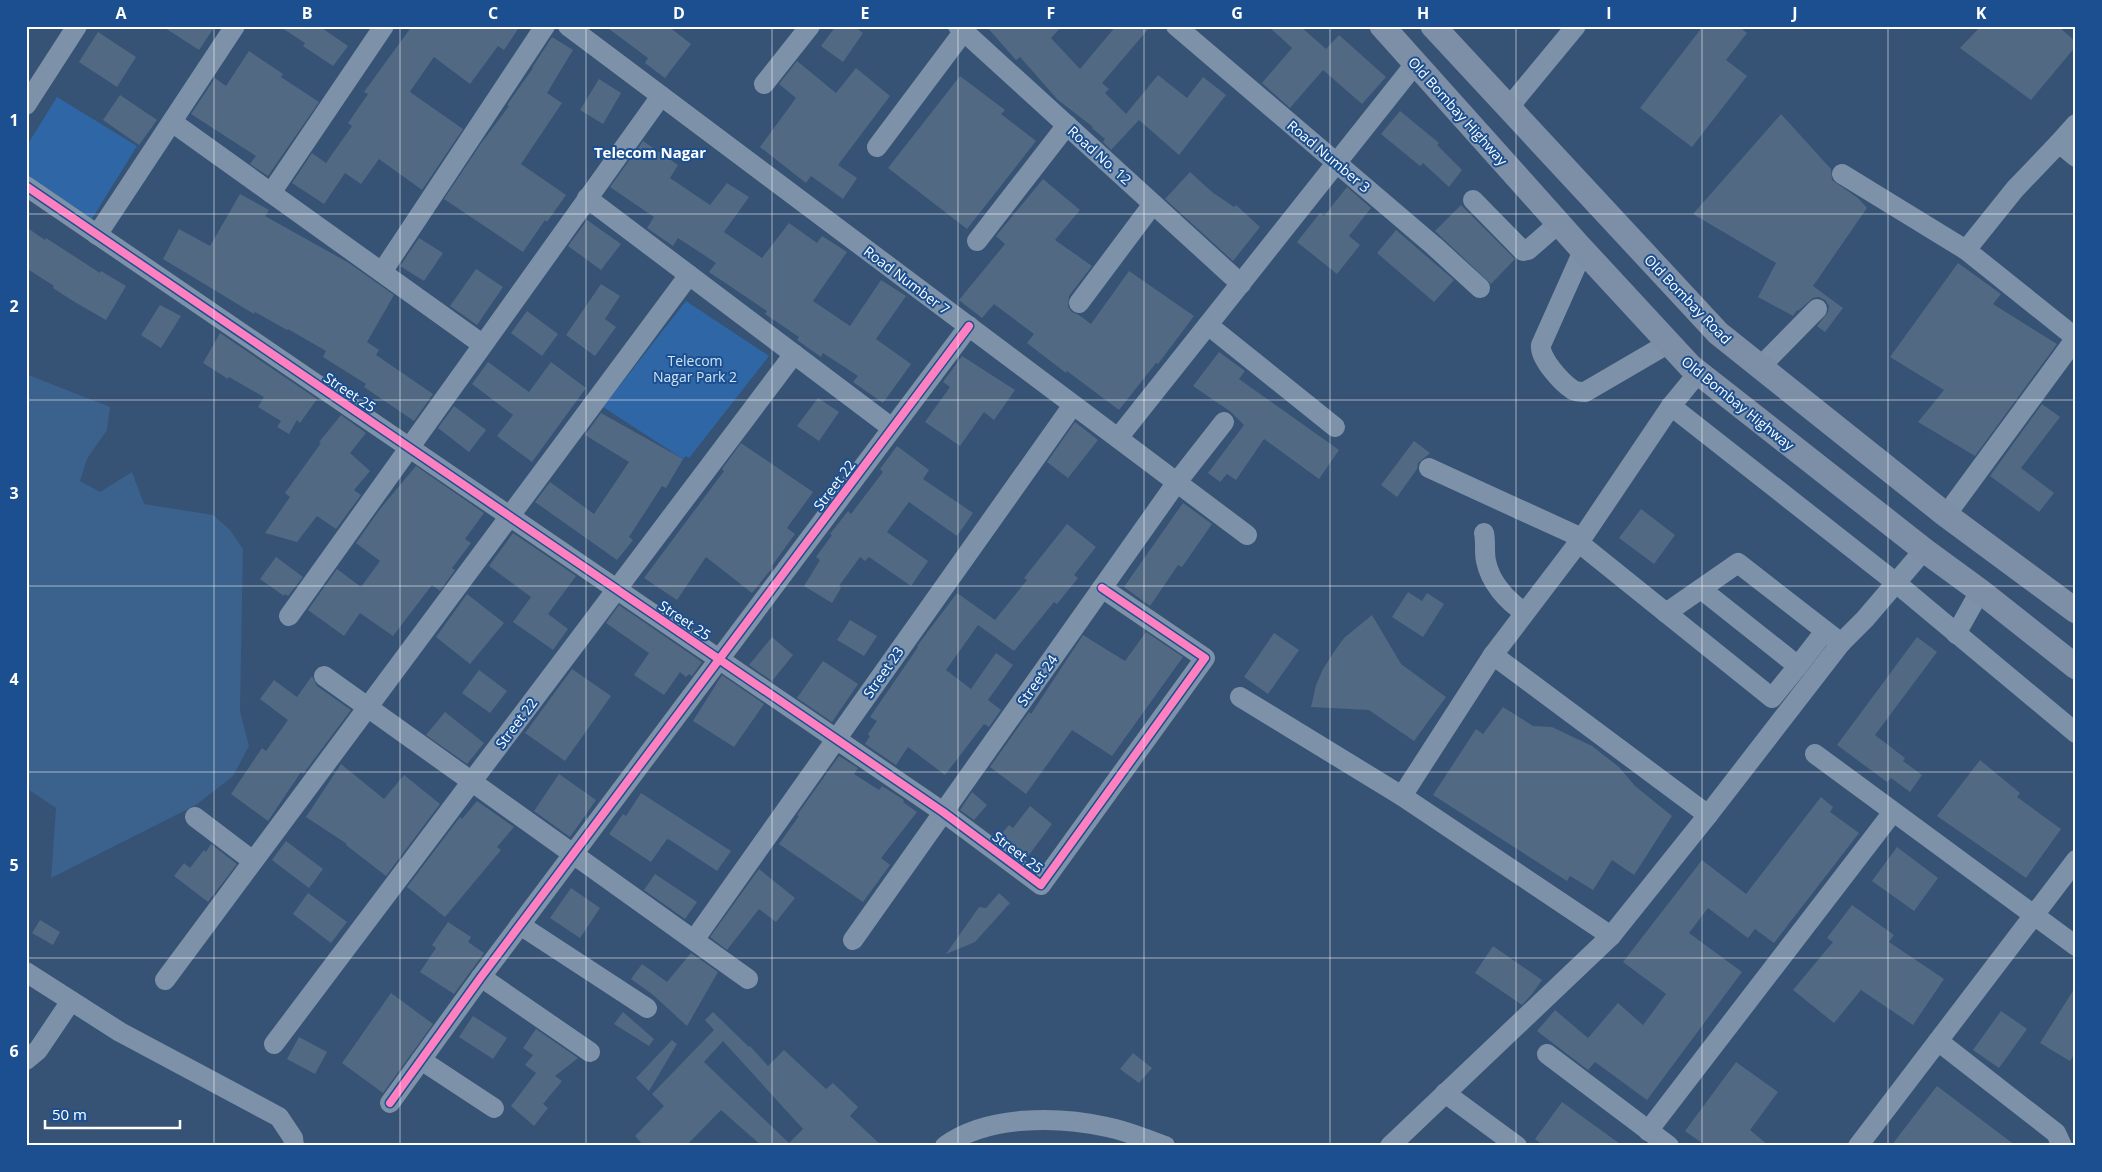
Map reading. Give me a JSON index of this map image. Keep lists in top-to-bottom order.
{
  "streets": {
    "main road": ["Old Bombay Highway", "Old Bombay Road"],
    "street": [
      "Road No. 12",
      "Road Number 3",
      "Road Number 7",
      "Street 25",
      "Street 22",
      "Street 23",
      "Street 24"
    ]
  },
  "crossings": [
    ["Road Number 7", "Street 22"],
    ["Road Number 7", "Street 23"],
    ["Road Number 7", "Street 24"],
    ["Street 25", "Street 22"],
    ["Street 25", "Street 23"],
    ["Street 25", "Street 24"]
  ],
  "districts": ["Telecom Nagar"],
  "parks": ["Telecom Nagar Park 2"],
  "scale_bar": "50 m",
  "grid": {
    "columns": [
      "A",
      "B",
      "C",
      "D",
      "E",
      "F",
      "G",
      "H",
      "I",
      "J",
      "K"
    ],
    "rows": [
      "1",
      "2",
      "3",
      "4",
      "5",
      "6"
    ]
  }
}
